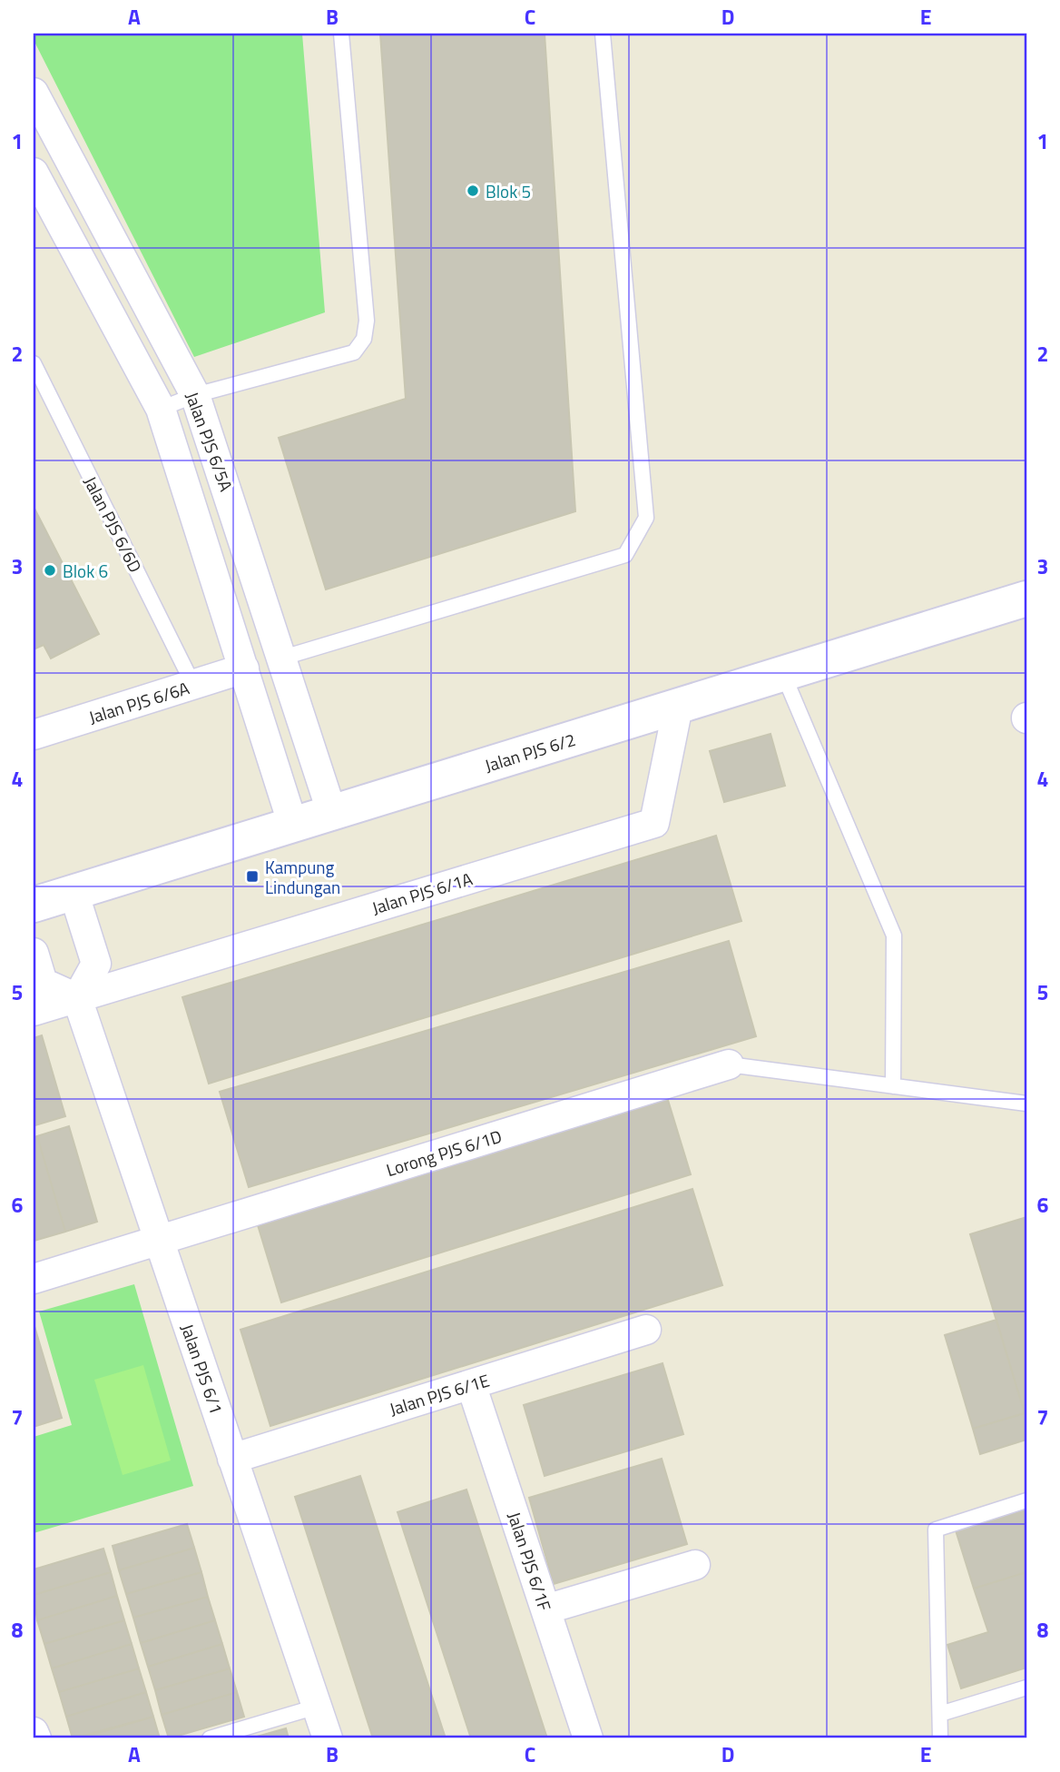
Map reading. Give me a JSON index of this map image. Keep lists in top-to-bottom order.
{
  "streets": {
    "street": [
      "Jalan PJS 6/5A",
      "Jalan PJS 6/6A",
      "Jalan PJS 6/2",
      "Jalan PJS 6/1A",
      "Lorong PJS 6/1D",
      "Jalan PJS 6/1",
      "Jalan PJS 6/1E",
      "Jalan PJS 6/1F"
    ],
    "lane": ["Jalan PJS 6/6D"]
  },
  "crossings": [
    ["Jalan PJS 6/5A", "Jalan PJS 6/6A"],
    ["Jalan PJS 6/5A", "Jalan PJS 6/2"],
    ["Jalan PJS 6/6D", "Jalan PJS 6/6A"],
    ["Jalan PJS 6/2", "Jalan PJS 6/1A"],
    ["Jalan PJS 6/1A", "Jalan PJS 6/1"],
    ["Lorong PJS 6/1D", "Jalan PJS 6/1"],
    ["Jalan PJS 6/1", "Jalan PJS 6/1E"],
    ["Jalan PJS 6/1E", "Jalan PJS 6/1F"]
  ],
  "places": {
    "other": ["Blok 5", "Blok 6"],
    "transit": ["Kampung Lindungan"]
  },
  "grid": {
    "columns": [
      "A",
      "B",
      "C",
      "D",
      "E"
    ],
    "rows": [
      "1",
      "2",
      "3",
      "4",
      "5",
      "6",
      "7",
      "8"
    ]
  }
}
